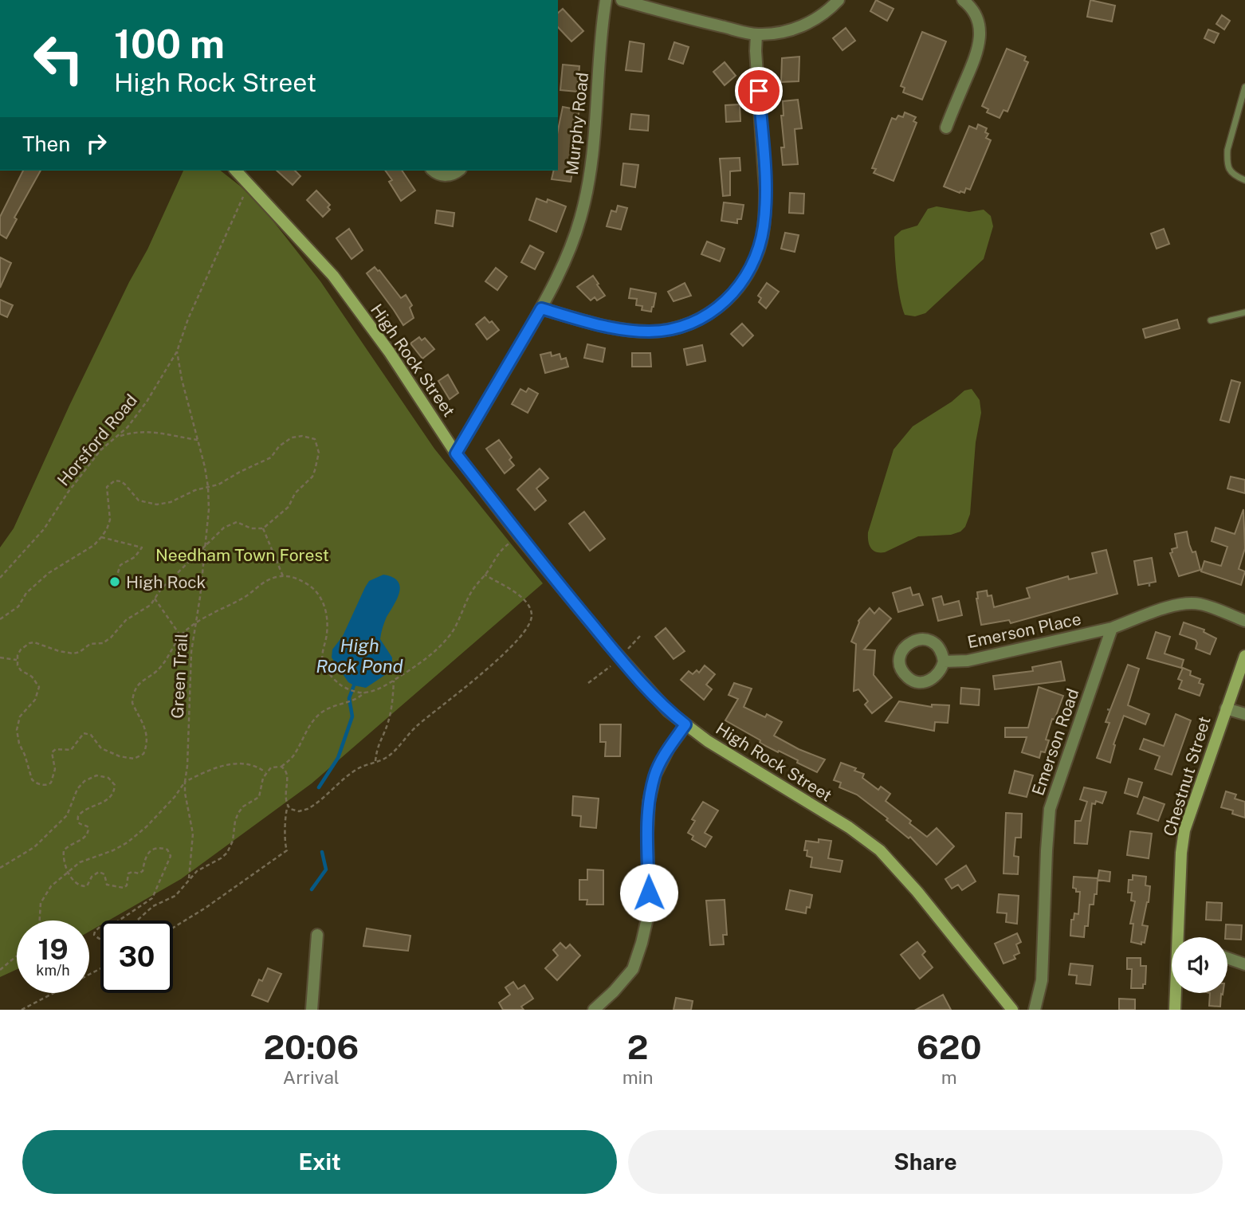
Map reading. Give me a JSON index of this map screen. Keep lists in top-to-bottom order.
{
  "streets": {
    "street": [
      "Murphy Road",
      "High Rock Street",
      "Emerson Place",
      "Emerson Road",
      "Chestnut Street"
    ],
    "path": ["Horsford Road", "Green Trail"]
  },
  "crossings": [
    ["Murphy Road", "High Rock Street"],
    ["High Rock Street", "Horsford Road"],
    ["Horsford Road", "Green Trail"],
    ["Emerson Place", "Emerson Road"]
  ],
  "water": ["High Rock Pond"],
  "parks": ["Needham Town Forest"],
  "places": ["High Rock"],
  "page": {
    "turn": ["100 m", "High Rock Street"],
    "then": "Then",
    "speed": "19 km/h",
    "limit": "30",
    "eta": [
      "20:06",
      "Arrival",
      "2",
      "min",
      "620",
      "m"
    ],
    "buttons": ["Exit", "Share"]
  }
}
